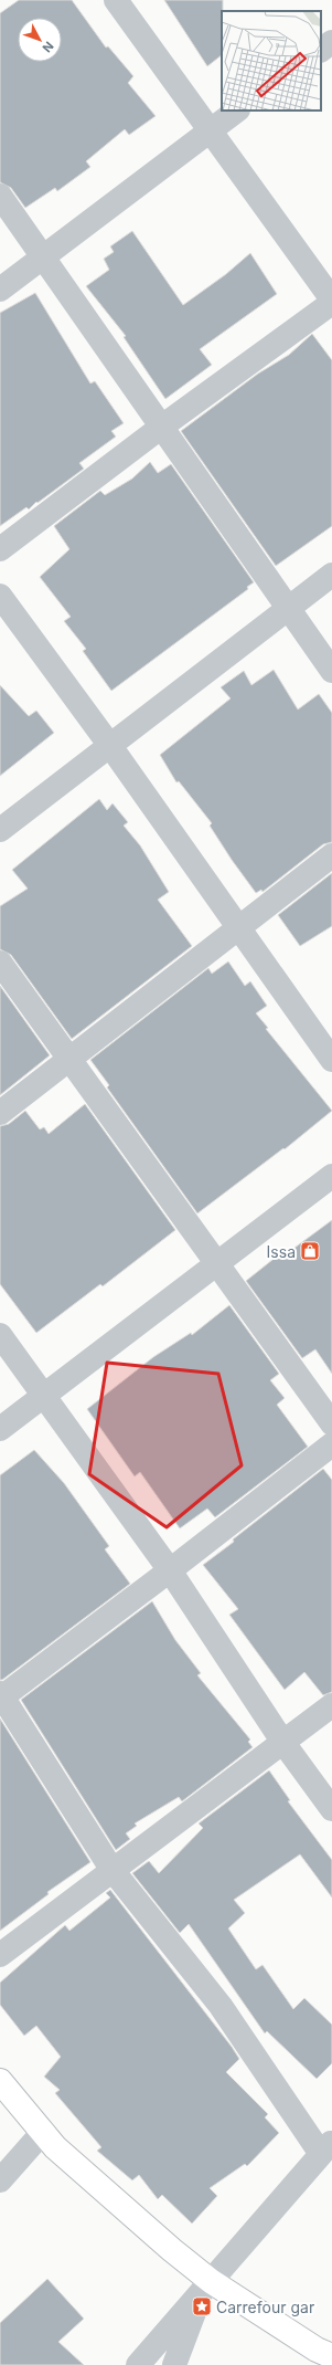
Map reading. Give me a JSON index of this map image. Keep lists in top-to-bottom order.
{
  "places": {
    "shop": ["Issa"],
    "place": ["Carrefour gar"]
  },
  "north": "bottom right"
}
